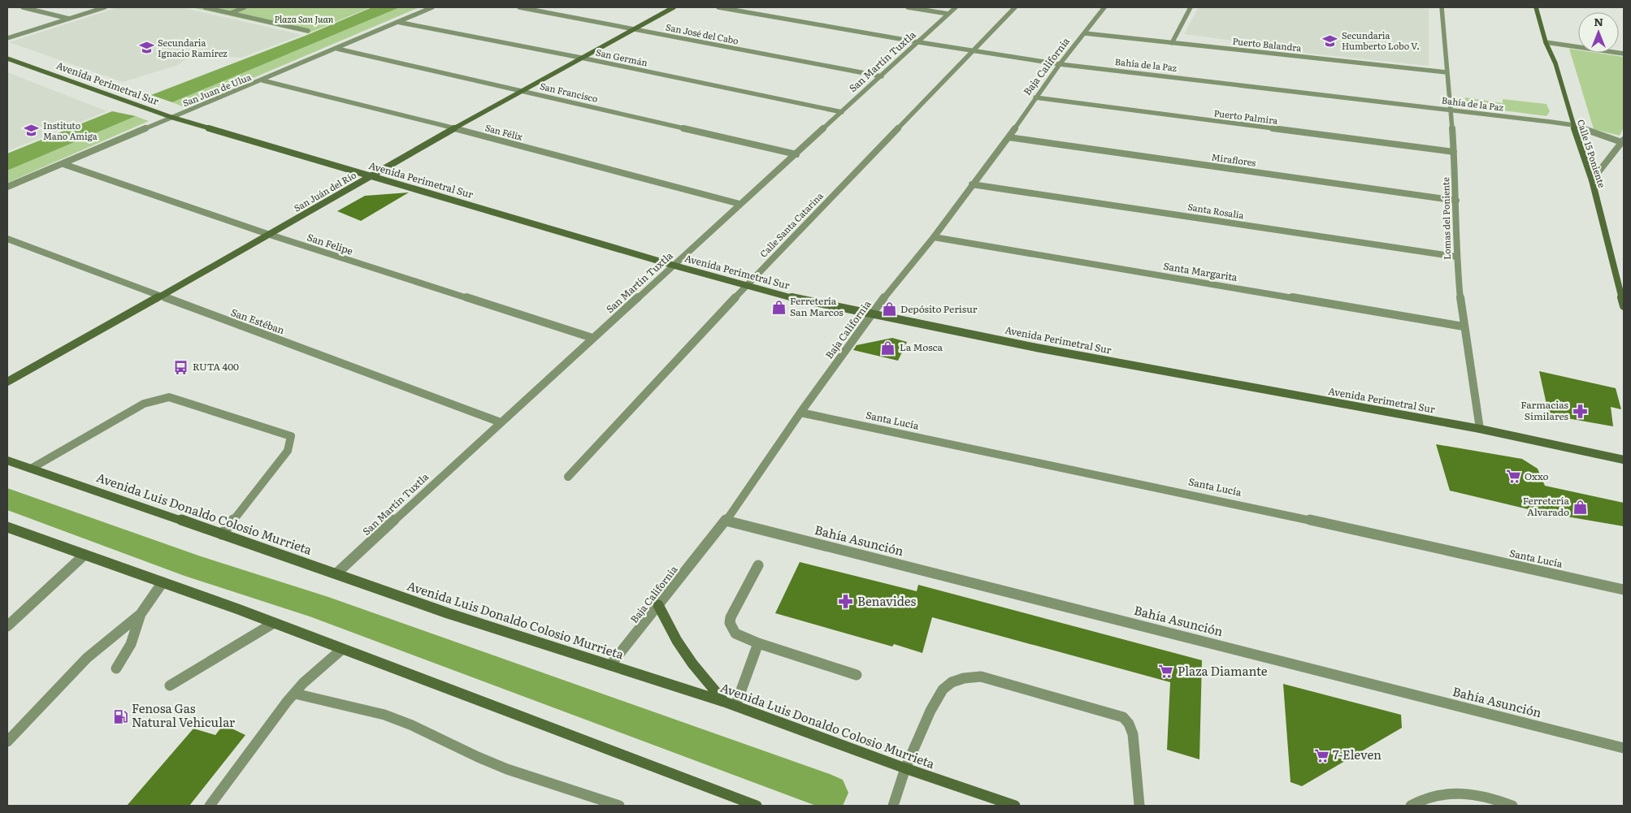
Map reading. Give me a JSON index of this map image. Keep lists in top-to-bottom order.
{
  "streets": {
    "street": [
      "San José del Cabo",
      "Puerto Balandra",
      "San Germán",
      "San Martín Tuxtla",
      "Bahía de la Paz",
      "Baja California",
      "Avenida Perimetral Sur",
      "San Juan de Ulua",
      "San Francisco",
      "Puerto Palmira",
      "San Félix",
      "Calle 15 Poniente",
      "Miraflores",
      "San Juán del Río",
      "Santa Rosalía",
      "Lomas del Poniente",
      "Calle Santa Catarina",
      "San Felipe",
      "Santa Margarita",
      "San Estéban",
      "Santa Lucía",
      "Avenida Luis Donaldo Colosio Murrieta",
      "Bahía Asunción"
    ]
  },
  "crossings": [
    ["San José del Cabo", "San Martín Tuxtla"],
    ["San José del Cabo", "San Juán del Río"],
    ["Puerto Balandra", "Baja California"],
    ["Puerto Balandra", "Lomas del Poniente"],
    ["San Germán", "San Martín Tuxtla"],
    ["San Germán", "San Juan de Ulua"],
    ["San Germán", "San Juán del Río"],
    ["San Martín Tuxtla", "Bahía de la Paz"],
    ["San Martín Tuxtla", "Avenida Perimetral Sur"],
    ["San Martín Tuxtla", "San Francisco"],
    ["San Martín Tuxtla", "San Félix"],
    ["San Martín Tuxtla", "San Felipe"],
    ["San Martín Tuxtla", "San Estéban"],
    ["San Martín Tuxtla", "Avenida Luis Donaldo Colosio Murrieta"],
    ["Bahía de la Paz", "Baja California"],
    ["Bahía de la Paz", "Calle 15 Poniente"],
    ["Bahía de la Paz", "Lomas del Poniente"],
    ["Bahía de la Paz", "Calle Santa Catarina"],
    ["Baja California", "Avenida Perimetral Sur"],
    ["Baja California", "Puerto Palmira"],
    ["Baja California", "Miraflores"],
    ["Baja California", "Santa Rosalía"],
    ["Baja California", "Santa Margarita"],
    ["Baja California", "Santa Lucía"],
    ["Baja California", "Avenida Luis Donaldo Colosio Murrieta"],
    ["Baja California", "Bahía Asunción"],
    ["Avenida Perimetral Sur", "San Juan de Ulua"],
    ["Avenida Perimetral Sur", "San Juán del Río"],
    ["Avenida Perimetral Sur", "Lomas del Poniente"],
    ["Avenida Perimetral Sur", "Calle Santa Catarina"],
    ["San Juan de Ulua", "San Francisco"],
    ["San Juan de Ulua", "San Félix"],
    ["San Juan de Ulua", "San Felipe"],
    ["San Francisco", "San Juán del Río"],
    ["Puerto Palmira", "Lomas del Poniente"],
    ["San Félix", "San Juán del Río"],
    ["Miraflores", "Lomas del Poniente"],
    ["San Juán del Río", "San Felipe"],
    ["San Juán del Río", "San Estéban"],
    ["Santa Rosalía", "Lomas del Poniente"],
    ["Lomas del Poniente", "Santa Margarita"]
  ],
  "parks": ["Plaza San Juan"],
  "places": {
    "school or university": ["Secundaria Humberto Lobo V.", "Secundaria Ignacio Ramírez", "Instituto Mano Amiga"],
    "shop": [
      "Ferretería San Marcos",
      "Depósito Perisur",
      "La Mosca",
      "Ferretería Alvarado"
    ],
    "bus stop": ["RUTA 400"],
    "pharmacy": ["Farmacias Similares", "Benavides"],
    "supermarket": ["Oxxo", "Plaza Diamante", "7-Eleven"],
    "fuel station": ["Fenosa Gas Natural Vehicular"]
  },
  "north": "top"
}
